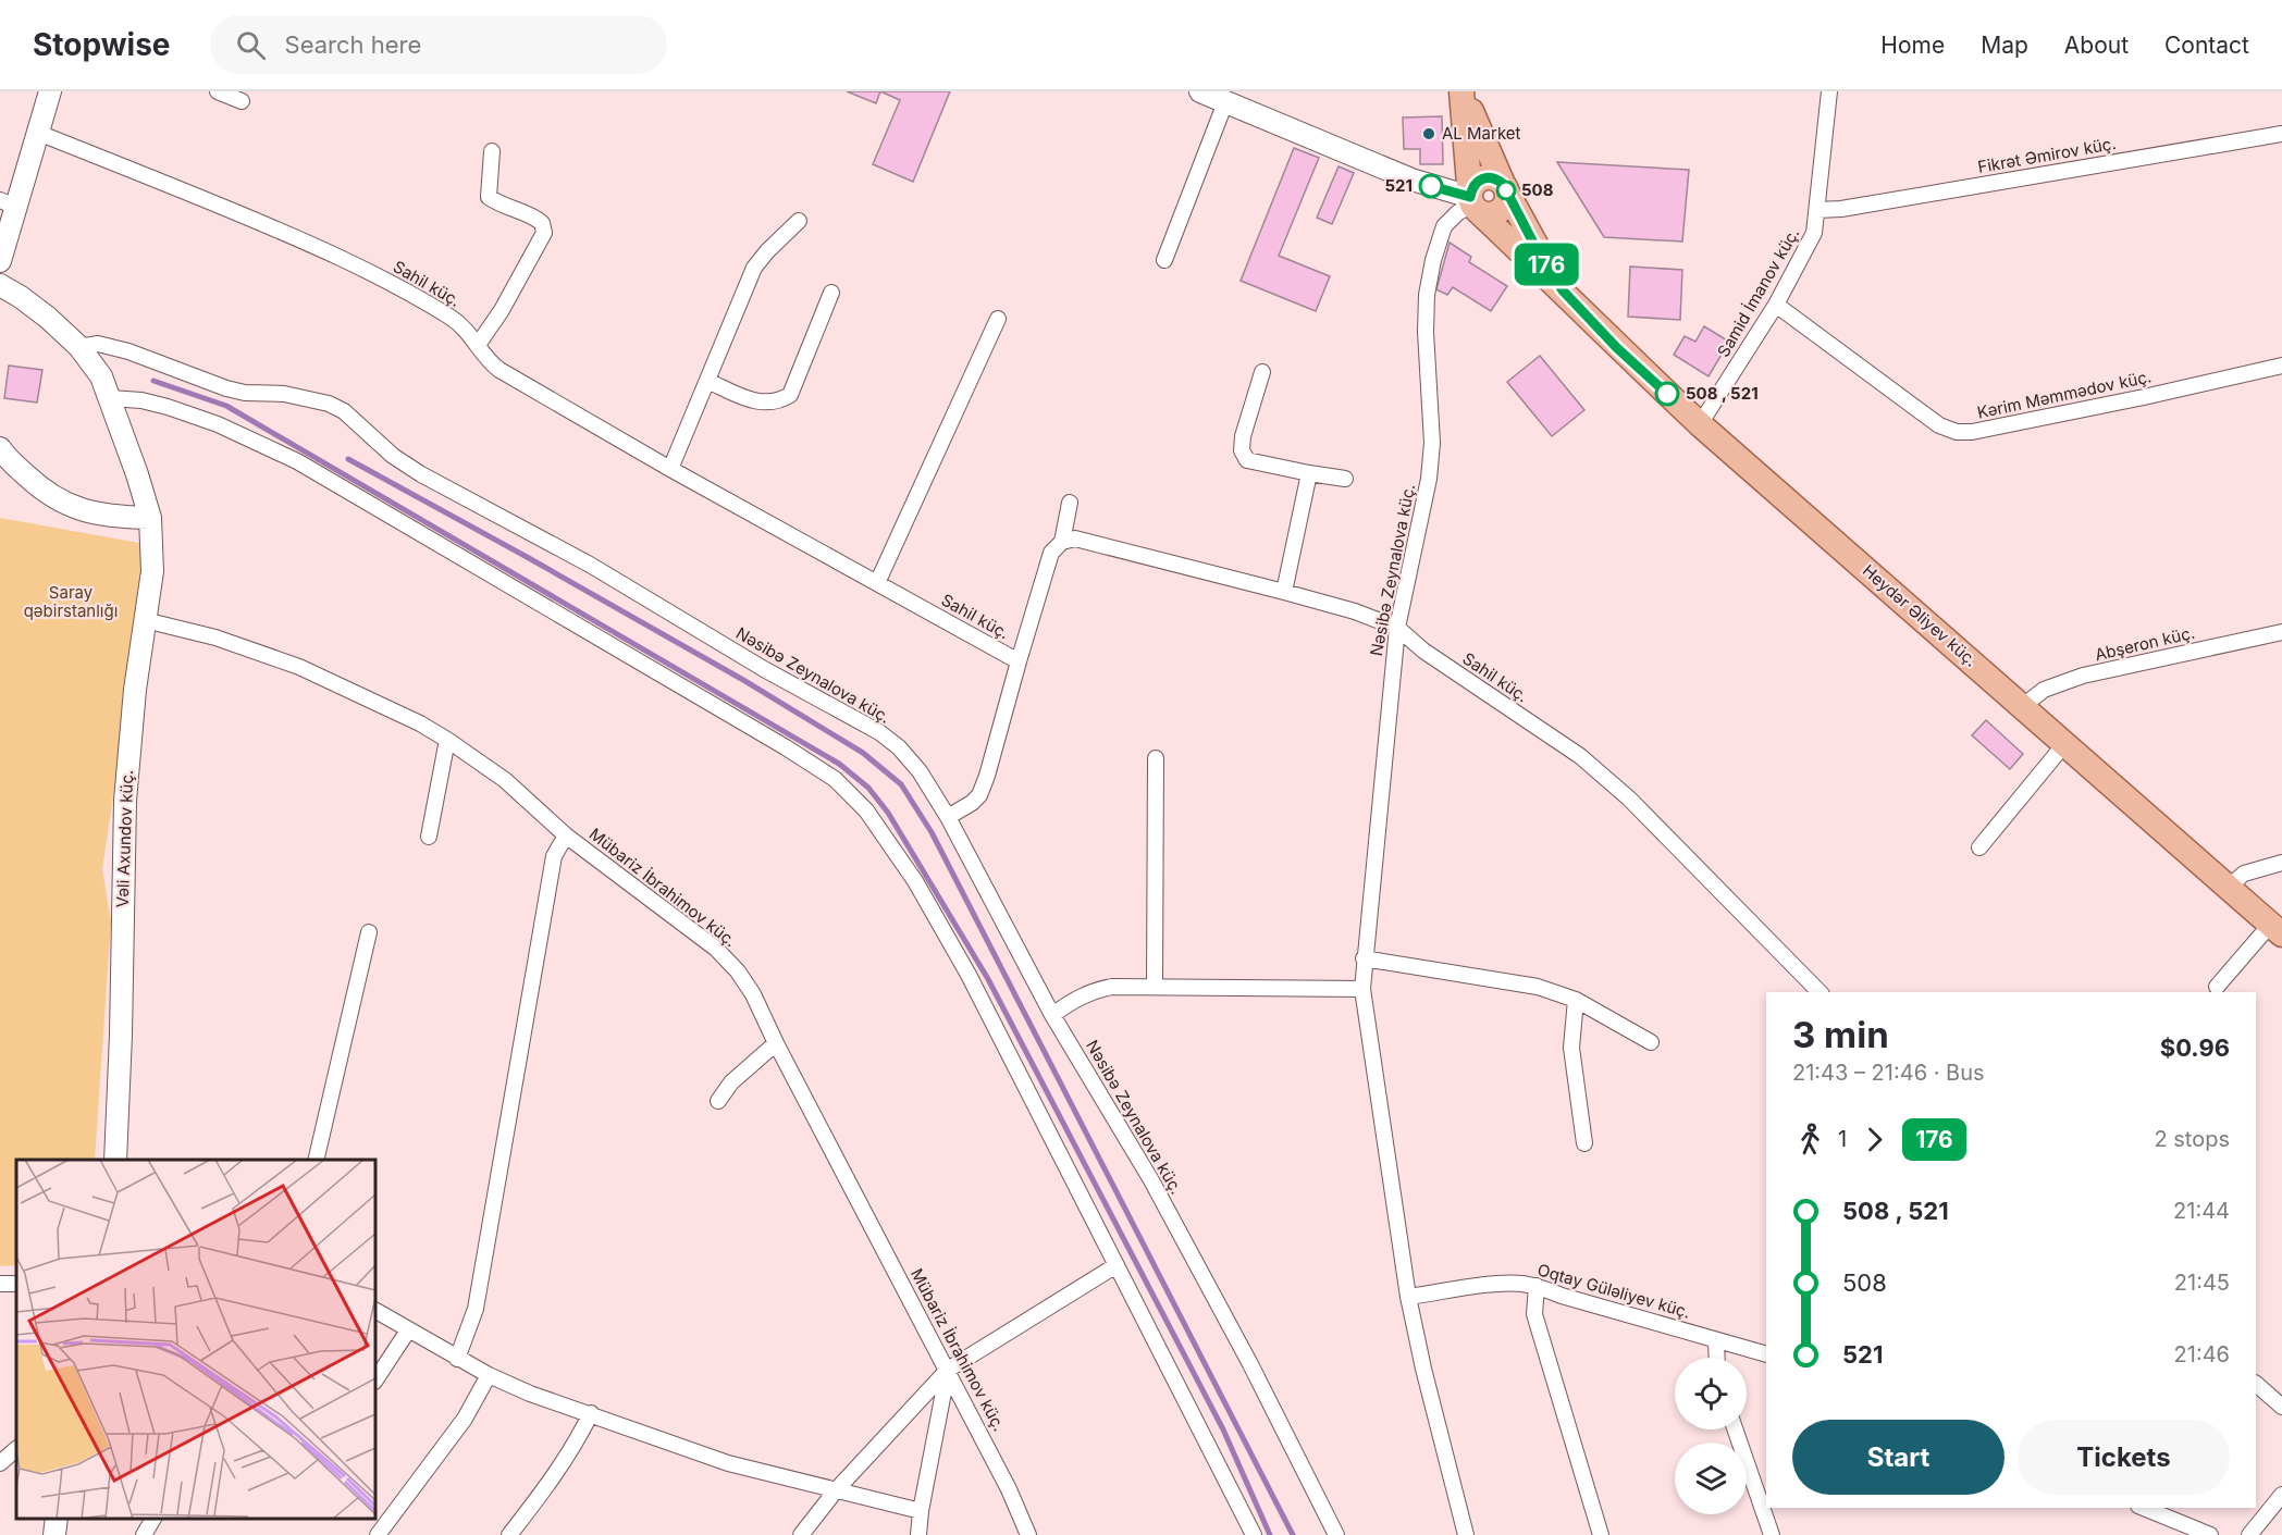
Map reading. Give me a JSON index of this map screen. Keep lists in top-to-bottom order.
{
  "streets": {
    "main road": ["Heydər Əliyev küç."],
    "street": [
      "Fikrət Əmirov küç.",
      "Sahil küç.",
      "Samid İmanov küç.",
      "Kərim Məmmədov küç.",
      "Nəsibə Zeynalova küç.",
      "Abşeron küç.",
      "Vəli Axundov küç.",
      "Mübariz İbrahimov küç.",
      "Oqtay Güləliyev küç."
    ]
  },
  "crossings": [
    ["Fikrət Əmirov küç.", "Samid İmanov küç."],
    ["Sahil küç.", "Nəsibə Zeynalova küç."],
    ["Samid İmanov küç.", "Kərim Məmmədov küç."],
    ["Samid İmanov küç.", "Heydər Əliyev küç."],
    ["Nəsibə Zeynalova küç.", "Vəli Axundov küç."],
    ["Nəsibə Zeynalova küç.", "Oqtay Güləliyev küç."],
    ["Heydər Əliyev küç.", "Abşeron küç."],
    ["Vəli Axundov küç.", "Mübariz İbrahimov küç."]
  ],
  "parks": ["Saray qəbirstanlığı"],
  "places": [
    "AL Market",
    "521",
    "508",
    "508 , 521"
  ],
  "lines": ["bus line 176"],
  "page": {
    "header": "Stopwise",
    "search": "Search here",
    "nav": [
      "Home",
      "Map",
      "About",
      "Contact"
    ],
    "on_map": "176",
    "heading": ["3 min", "21:43 – 21:46 · Bus", "$0.96"],
    "legs": ["1", "176", "2 stops"],
    "list": [
      {
        "name": "508 , 521",
        "value": "21:44"
      },
      {
        "name": "508",
        "value": "21:45"
      },
      {
        "name": "521",
        "value": "21:46"
      }
    ],
    "buttons": ["Start", "Tickets"]
  }
}
